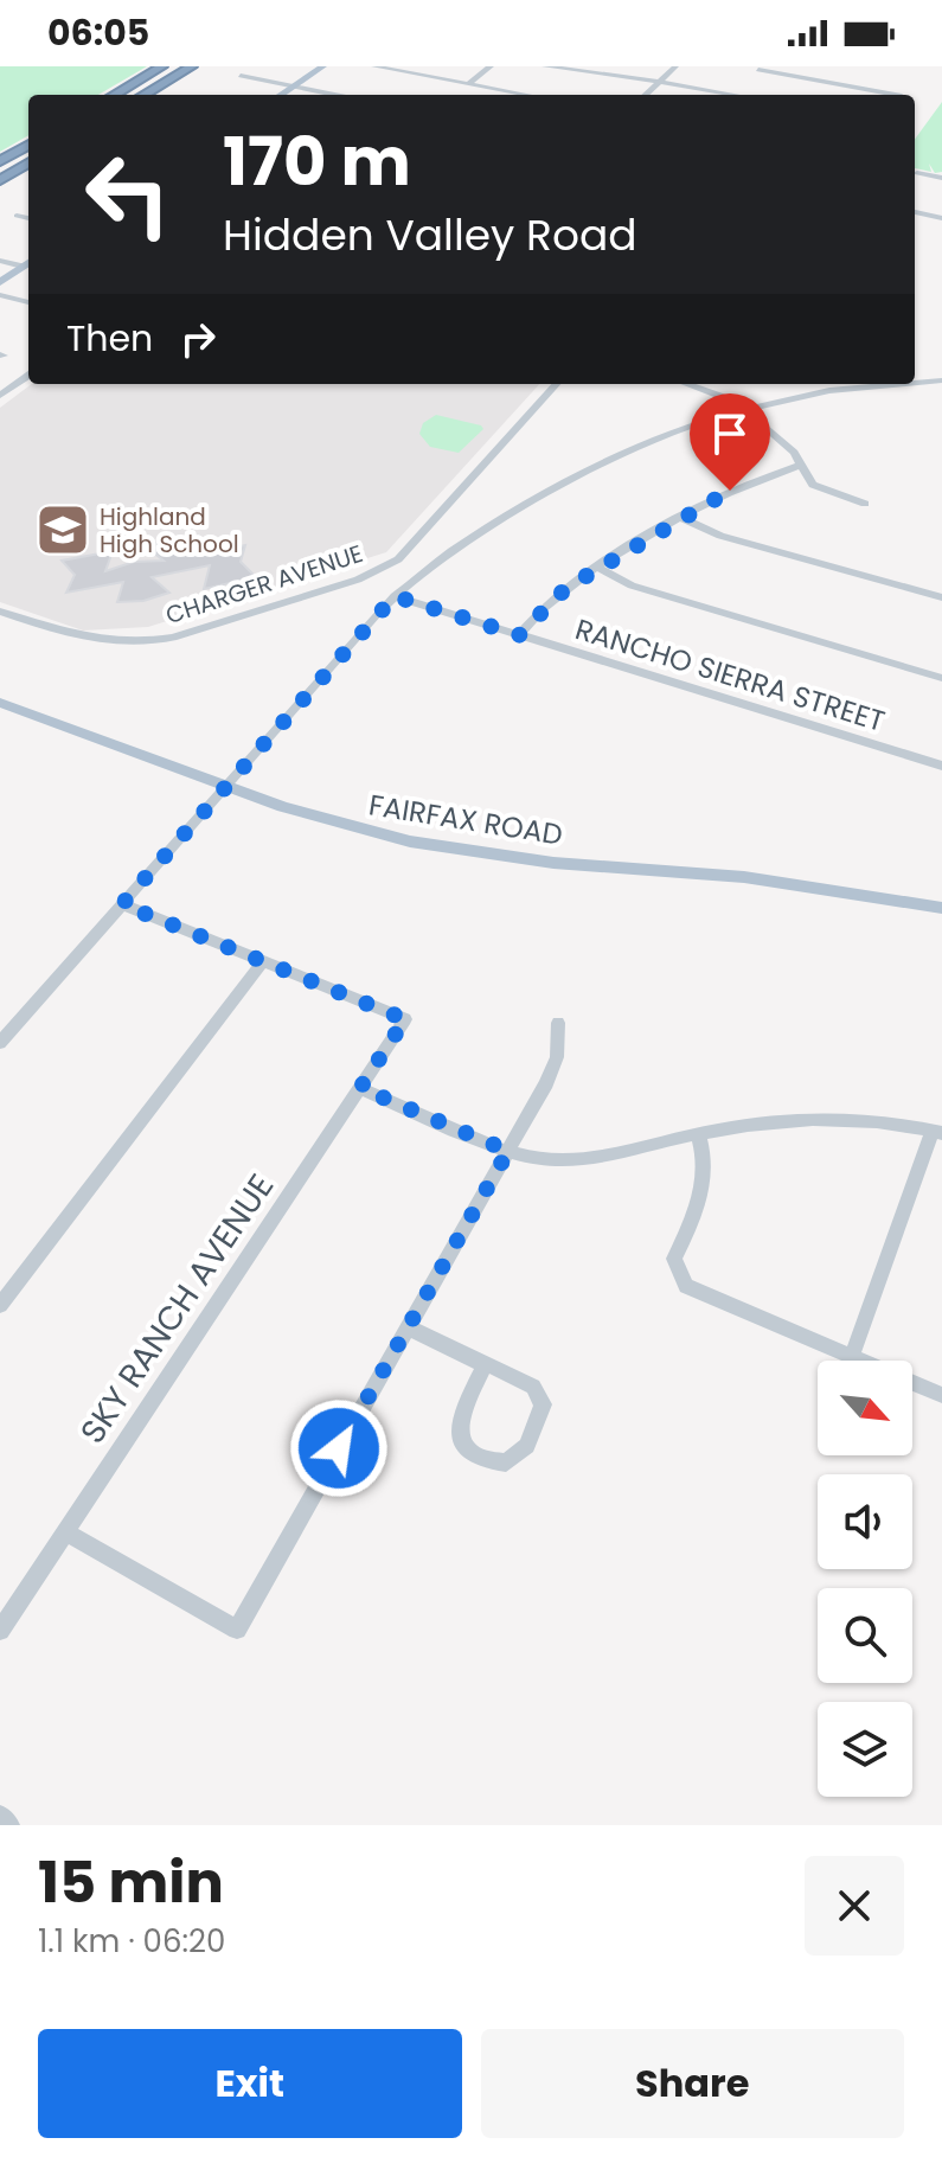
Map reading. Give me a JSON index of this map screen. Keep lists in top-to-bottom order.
{
  "streets": {
    "main road": ["FAIRFAX ROAD"],
    "street": ["CHARGER AVENUE", "RANCHO SIERRA STREET", "SKY RANCH AVENUE"]
  },
  "places": {
    "school or university": ["Highland High School"]
  },
  "north": "bottom right",
  "page": {
    "status": "06:05",
    "turn": ["170 m", "Hidden Valley Road"],
    "then": "Then",
    "heading": ["15 min", "1.1 km · 06:20"],
    "buttons": ["Exit", "Share"]
  }
}
